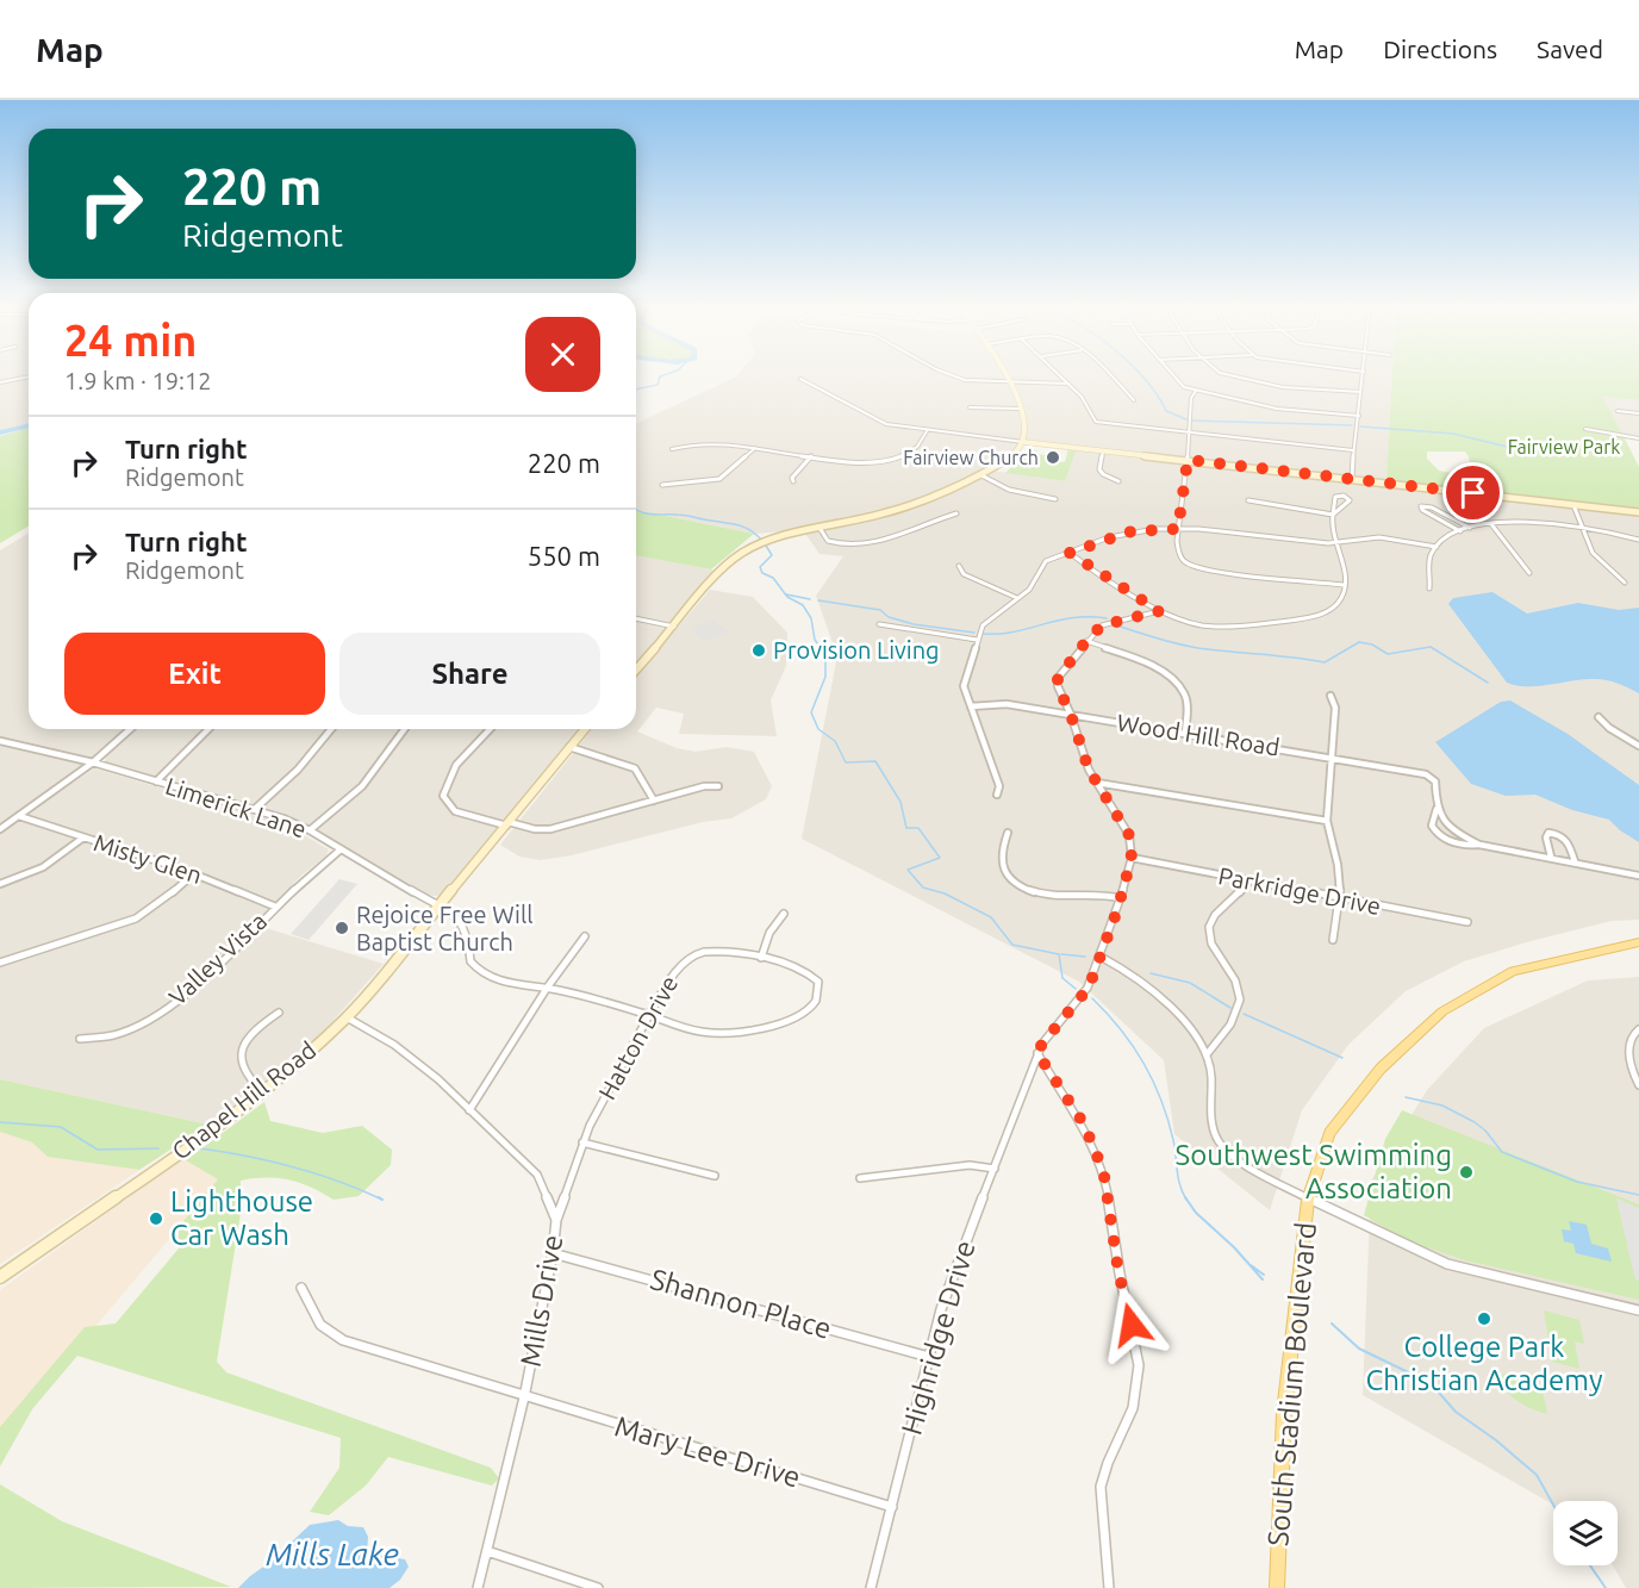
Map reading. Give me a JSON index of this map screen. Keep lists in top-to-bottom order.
{
  "streets": {
    "main road": ["South Stadium Boulevard"],
    "street": [
      "Wood Hill Road",
      "Limerick Lane",
      "Misty Glen",
      "Parkridge Drive",
      "Valley Vista",
      "Hatton Drive",
      "Chapel Hill Road",
      "Mills Drive",
      "Shannon Place",
      "Highridge Drive",
      "Mary Lee Drive"
    ]
  },
  "crossings": [
    ["Limerick Lane", "Valley Vista"],
    ["Limerick Lane", "Hatton Drive"],
    ["Limerick Lane", "Chapel Hill Road"],
    ["Misty Glen", "Valley Vista"],
    ["Parkridge Drive", "Highridge Drive"],
    ["Hatton Drive", "Mills Drive"],
    ["Chapel Hill Road", "Mills Drive"],
    ["Mills Drive", "Shannon Place"],
    ["Mills Drive", "Mary Lee Drive"],
    ["Shannon Place", "Highridge Drive"],
    ["Highridge Drive", "Mary Lee Drive"]
  ],
  "water": ["Mills Lake"],
  "parks": ["Fairview Park"],
  "places": [
    "Fairview Church",
    "Provision Living",
    "Rejoice Free Will Baptist Church",
    "Southwest Swimming Association",
    "Lighthouse Car Wash",
    "College Park Christian Academy"
  ],
  "page": {
    "header": "Map",
    "nav": ["Map", "Directions", "Saved"],
    "turn": ["220 m", "Ridgemont"],
    "heading": ["24 min", "1.9 km · 19:12"],
    "list": [
      {
        "name": "Turn right",
        "note": "Ridgemont",
        "value": "220 m"
      },
      {
        "name": "Turn right",
        "note": "Ridgemont",
        "value": "550 m"
      }
    ],
    "buttons": ["Exit", "Share"]
  }
}
